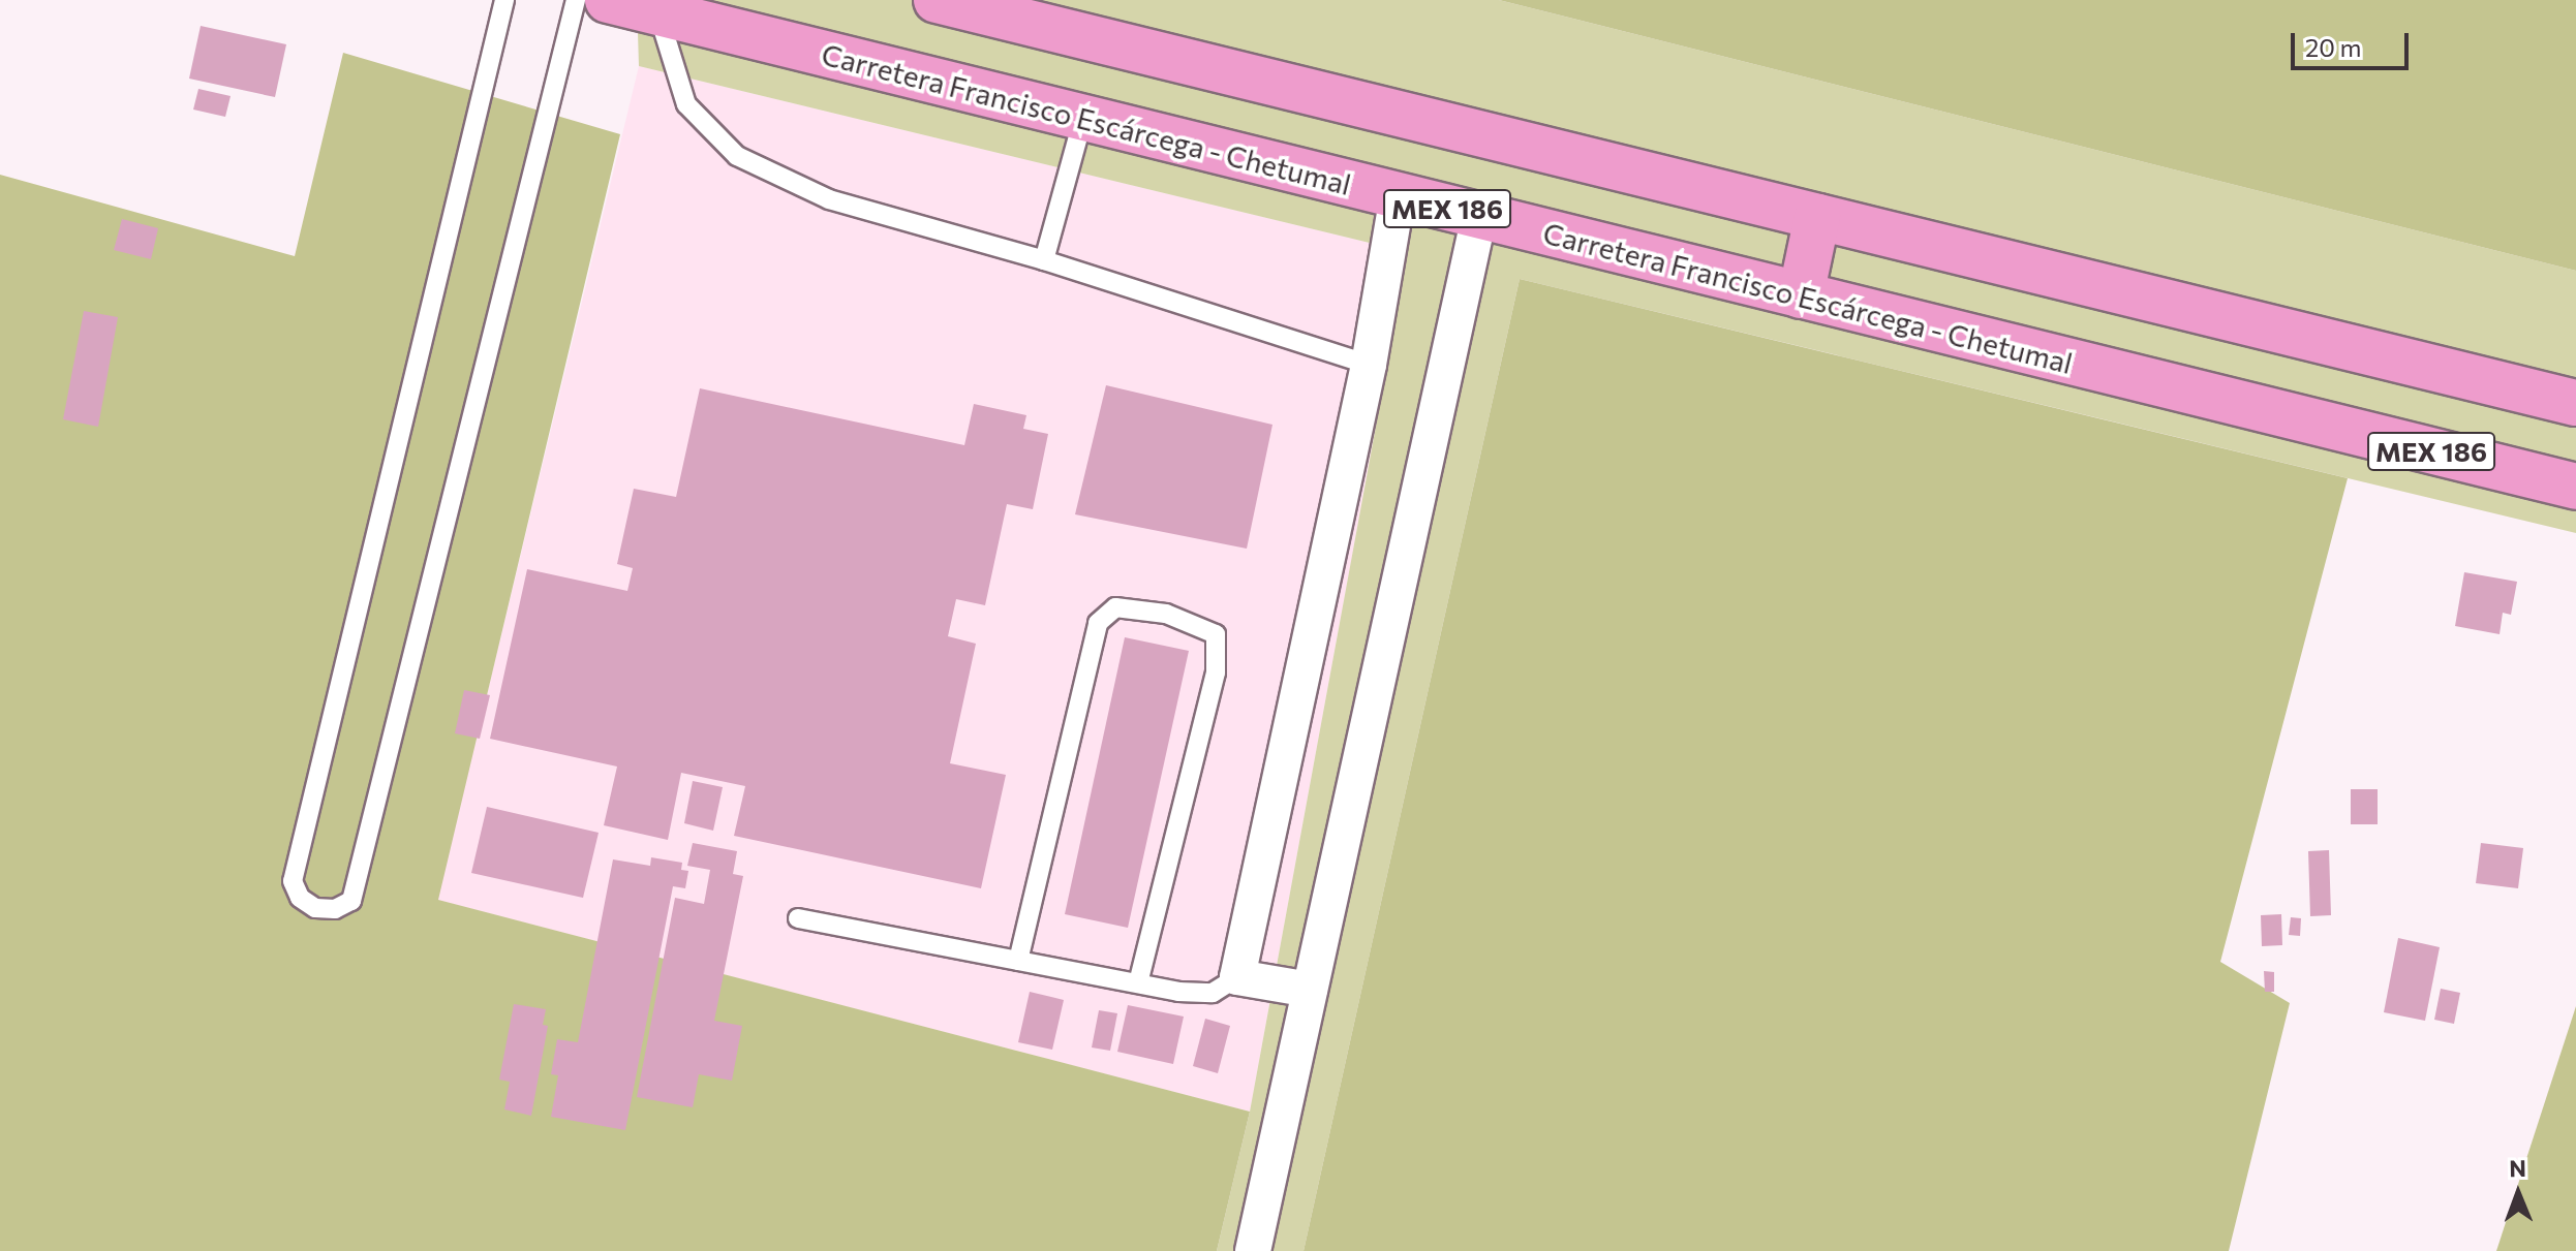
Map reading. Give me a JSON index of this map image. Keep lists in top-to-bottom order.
{
  "streets": {
    "highway": ["Carretera Francisco Escárcega - Chetumal", "MEX 186"]
  },
  "scale_bar": "20 m",
  "north": "top"
}
